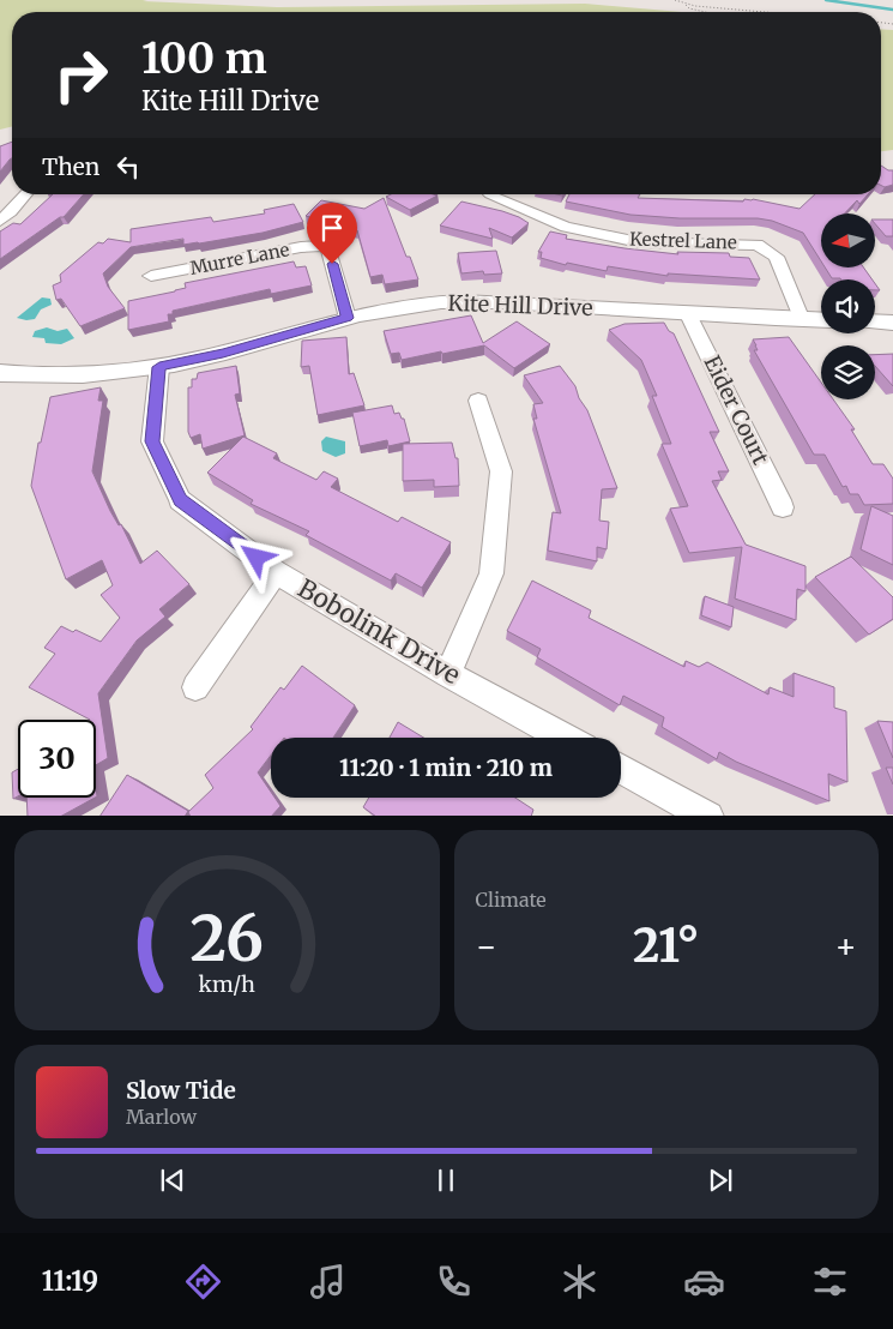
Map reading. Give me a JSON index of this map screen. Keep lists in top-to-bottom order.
{
  "streets": {
    "street": [
      "Kestrel Lane",
      "Murre Lane",
      "Kite Hill Drive",
      "Eider Court",
      "Bobolink Drive"
    ]
  },
  "crossings": [
    ["Kestrel Lane", "Kite Hill Drive"],
    ["Murre Lane", "Kite Hill Drive"],
    ["Kite Hill Drive", "Eider Court"],
    ["Kite Hill Drive", "Bobolink Drive"]
  ],
  "north": "left",
  "page": {
    "turn": ["100 m", "Kite Hill Drive"],
    "then": "Then",
    "limit": "30",
    "trip": "11:20 · 1 min · 210 m",
    "tile": "Climate",
    "heat": ["−", "21°", "+"],
    "song": ["Slow Tide", "Marlow"],
    "tabs": "11:19",
    "gauge": ["26", "km/h"]
  }
}
